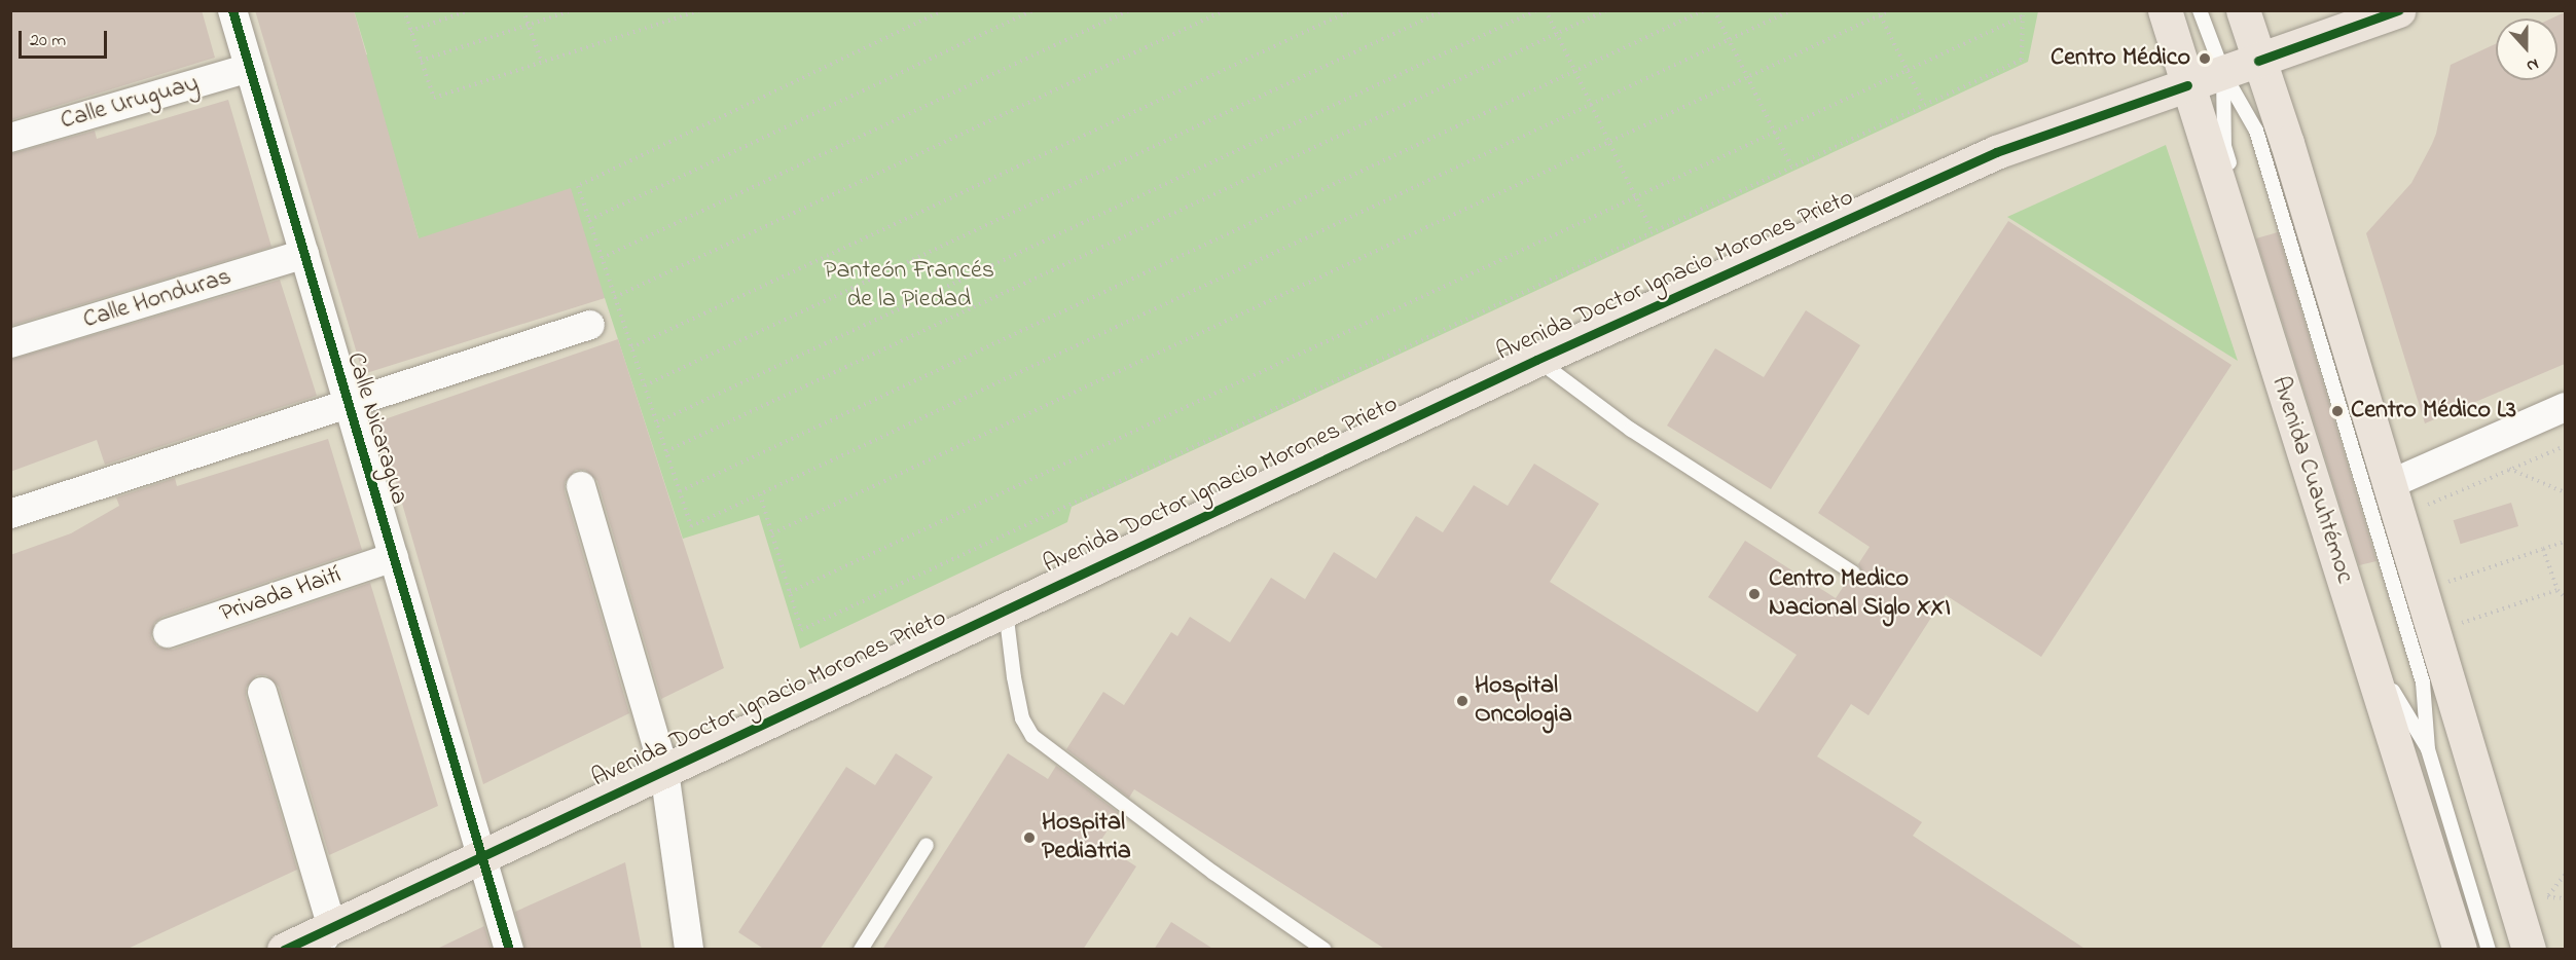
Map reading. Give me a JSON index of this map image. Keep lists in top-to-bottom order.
{
  "streets": {
    "main road": ["Avenida Doctor Ignacio Morones Prieto", "Avenida Cuauhtémoc"],
    "street": [
      "Calle Uruguay",
      "Calle Honduras",
      "Calle Nicaragua",
      "Privada Haití"
    ]
  },
  "crossings": [
    ["Calle Uruguay", "Calle Nicaragua"],
    ["Avenida Doctor Ignacio Morones Prieto", "Calle Nicaragua"],
    ["Avenida Doctor Ignacio Morones Prieto", "Avenida Cuauhtémoc"],
    ["Calle Honduras", "Calle Nicaragua"],
    ["Calle Nicaragua", "Privada Haití"]
  ],
  "parks": ["Panteón Francés de la Piedad"],
  "places": [
    "Centro Médico",
    "Centro Médico L3",
    "Centro Medico Nacional Siglo XXI",
    "Hospital Oncologia",
    "Hospital Pediatria"
  ],
  "scale_bar": "20 m",
  "north": "bottom"
}
